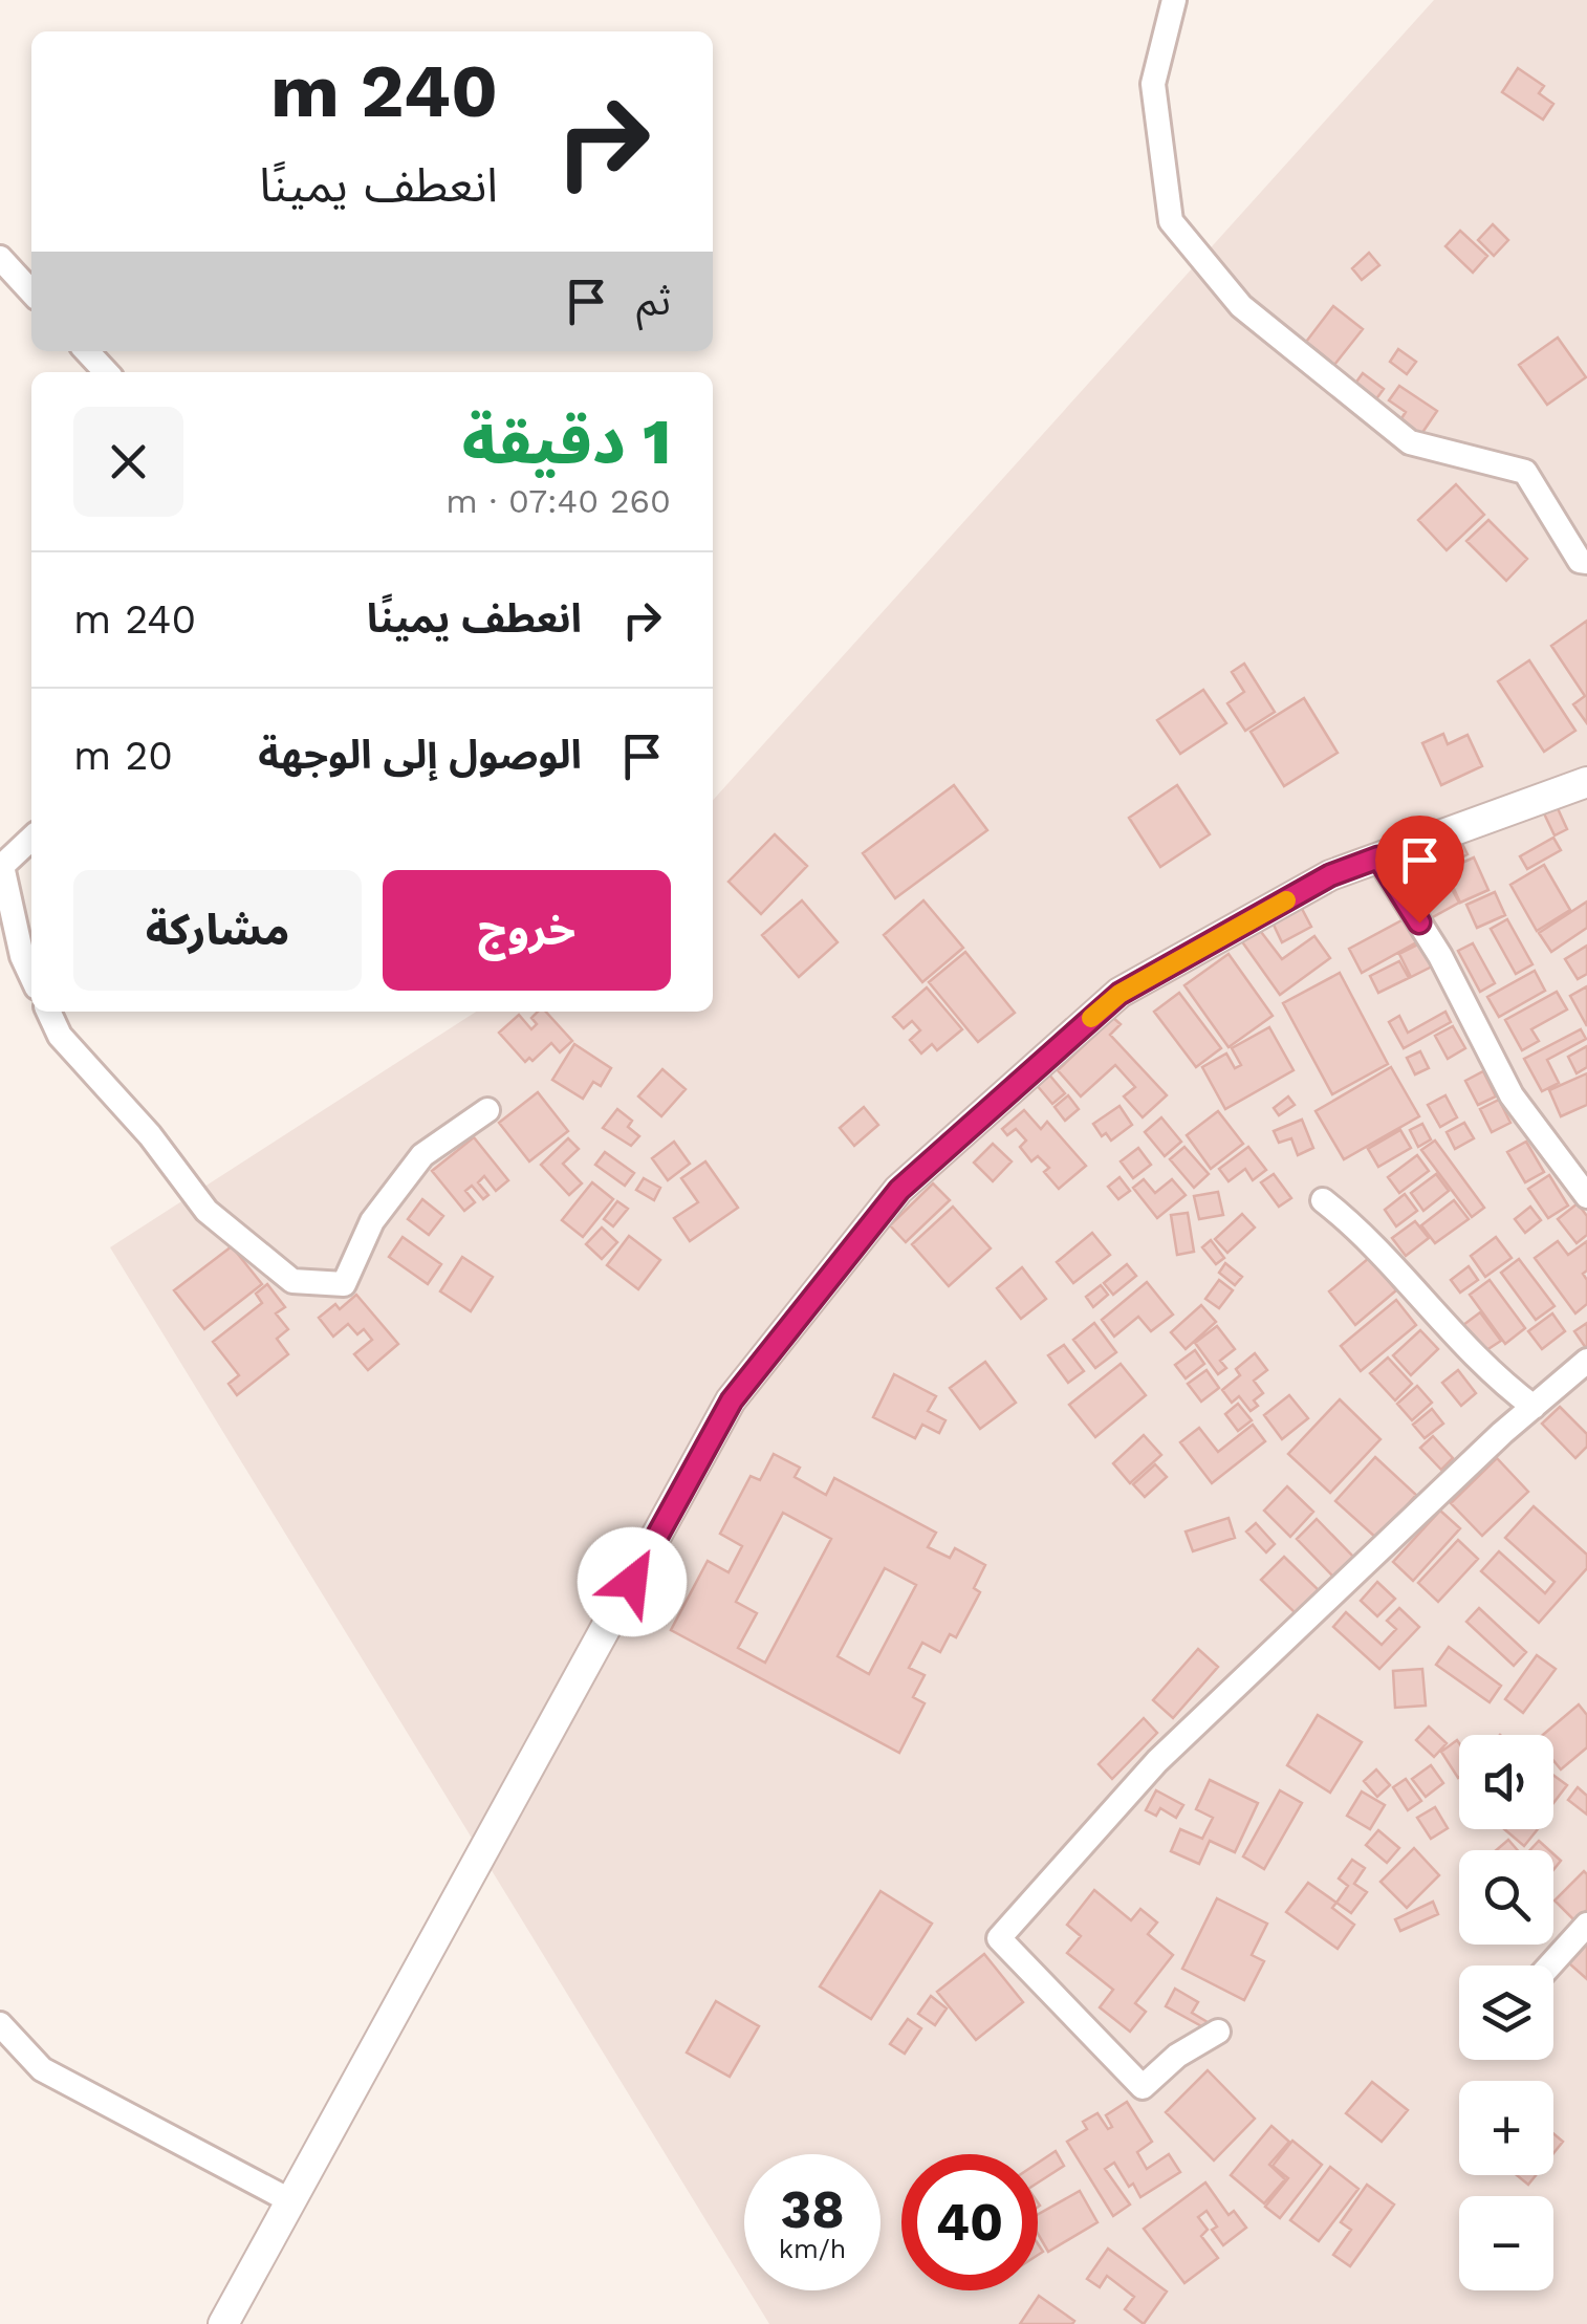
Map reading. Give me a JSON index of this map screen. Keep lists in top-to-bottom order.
{
  "page": {
    "turn": ["240 m", "انعطف يمينًا"],
    "then": "ثم",
    "heading": ["1 دقيقة", "260 m · 07:40"],
    "list": [
      {
        "name": "انعطف يمينًا",
        "value": "240 m"
      },
      {
        "name": "الوصول إلى الوجهة",
        "value": "20 m"
      }
    ],
    "buttons": ["خروج", "مشاركة"],
    "map_buttons": ["+", "−"],
    "speed": "38 km/h",
    "limit": "40"
  }
}
